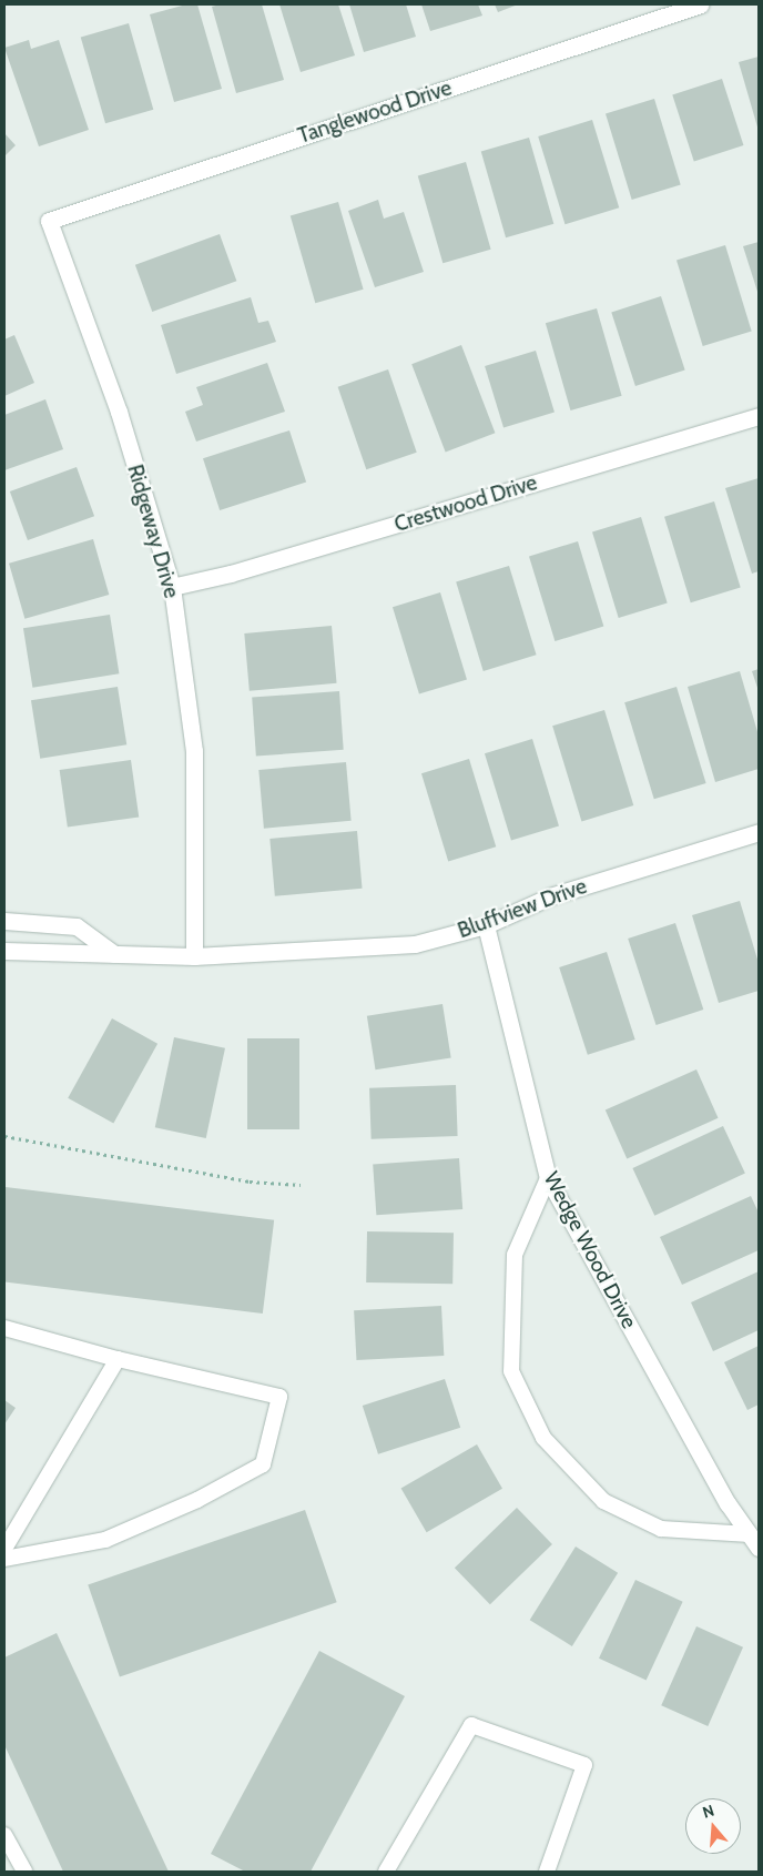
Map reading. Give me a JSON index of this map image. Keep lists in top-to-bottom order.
{
  "streets": {
    "street": [
      "Tanglewood Drive",
      "Crestwood Drive",
      "Ridgeway Drive",
      "Bluffview Drive",
      "Wedge Wood Drive"
    ]
  },
  "crossings": [
    ["Tanglewood Drive", "Ridgeway Drive"],
    ["Crestwood Drive", "Ridgeway Drive"],
    ["Ridgeway Drive", "Bluffview Drive"],
    ["Bluffview Drive", "Wedge Wood Drive"]
  ],
  "north": "top"
}
